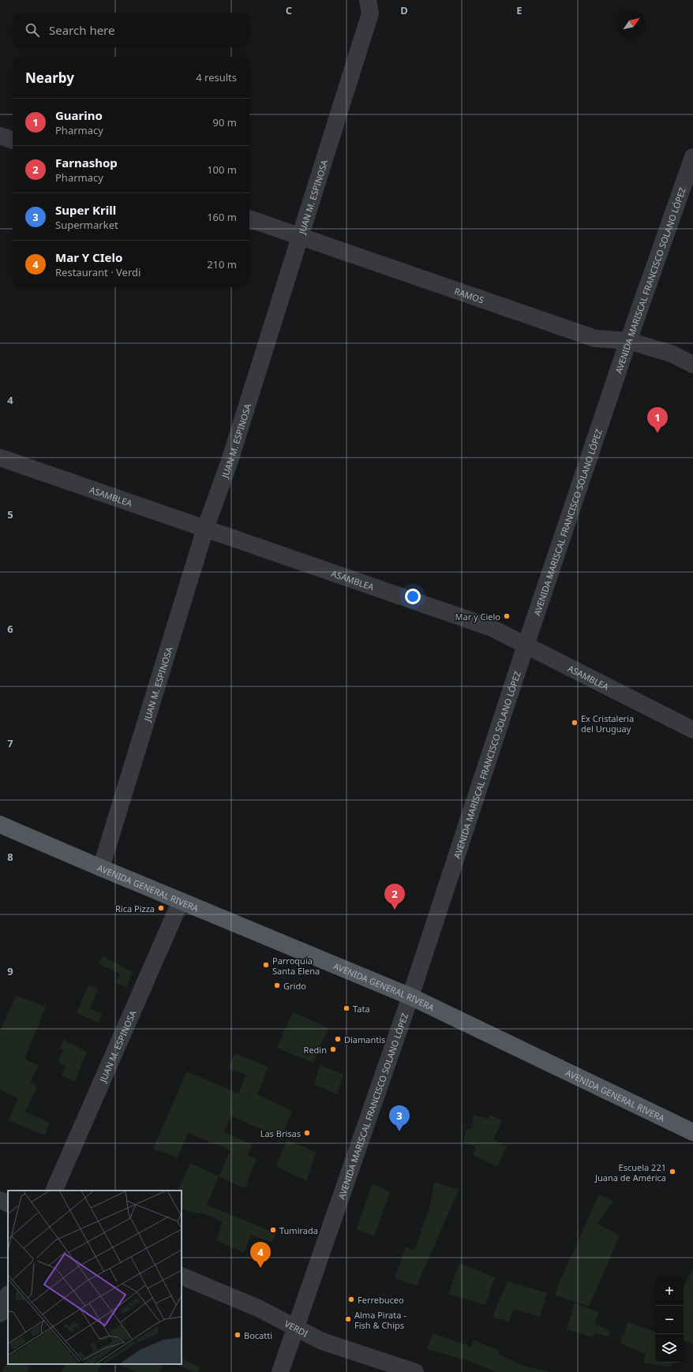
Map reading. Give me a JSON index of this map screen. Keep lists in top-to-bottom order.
{
  "streets": {
    "main road": ["AVENIDA GENERAL RIVERA"],
    "street": [
      "JUAN M. ESPINOSA",
      "AVENIDA MARISCAL FRANCISCO SOLANO LÓPEZ",
      "RAMOS",
      "ASAMBLEA",
      "VERDI"
    ]
  },
  "crossings": [
    ["JUAN M. ESPINOSA", "RAMOS"],
    ["JUAN M. ESPINOSA", "ASAMBLEA"],
    ["JUAN M. ESPINOSA", "AVENIDA GENERAL RIVERA"],
    ["AVENIDA MARISCAL FRANCISCO SOLANO LÓPEZ", "RAMOS"],
    ["AVENIDA MARISCAL FRANCISCO SOLANO LÓPEZ", "ASAMBLEA"],
    ["AVENIDA MARISCAL FRANCISCO SOLANO LÓPEZ", "AVENIDA GENERAL RIVERA"],
    ["AVENIDA MARISCAL FRANCISCO SOLANO LÓPEZ", "VERDI"]
  ],
  "places": [
    "Mar y Cielo",
    "Ex Cristaleria del Uruguay",
    "Rica Pizza",
    "Parroquia Santa Elena",
    "Grido",
    "Tata",
    "Diamantis",
    "Redin",
    "Las Brisas",
    "Escuela 221 Juana de América",
    "Tumirada",
    "Ferrebuceo",
    "Alma Pirata - Fish & Chips",
    "Bocatti"
  ],
  "north": "top right",
  "page": {
    "search": "Search here",
    "heading": ["Nearby", "4 results"],
    "list": [
      {
        "mark": "1",
        "name": "Guarino",
        "note": "Pharmacy",
        "value": "90 m"
      },
      {
        "mark": "2",
        "name": "Farnashop",
        "note": "Pharmacy",
        "value": "100 m"
      },
      {
        "mark": "3",
        "name": "Super Krill",
        "note": "Supermarket",
        "value": "160 m"
      },
      {
        "mark": "4",
        "name": "Mar Y CIelo",
        "note": "Restaurant · Verdi",
        "value": "210 m"
      }
    ],
    "pins": [
      "1",
      "2",
      "3",
      "4"
    ],
    "map_buttons": ["+", "−"]
  },
  "grid": {
    "columns": ["C", "D", "E"],
    "rows": [
      "4",
      "5",
      "6",
      "7",
      "8",
      "9"
    ]
  }
}
